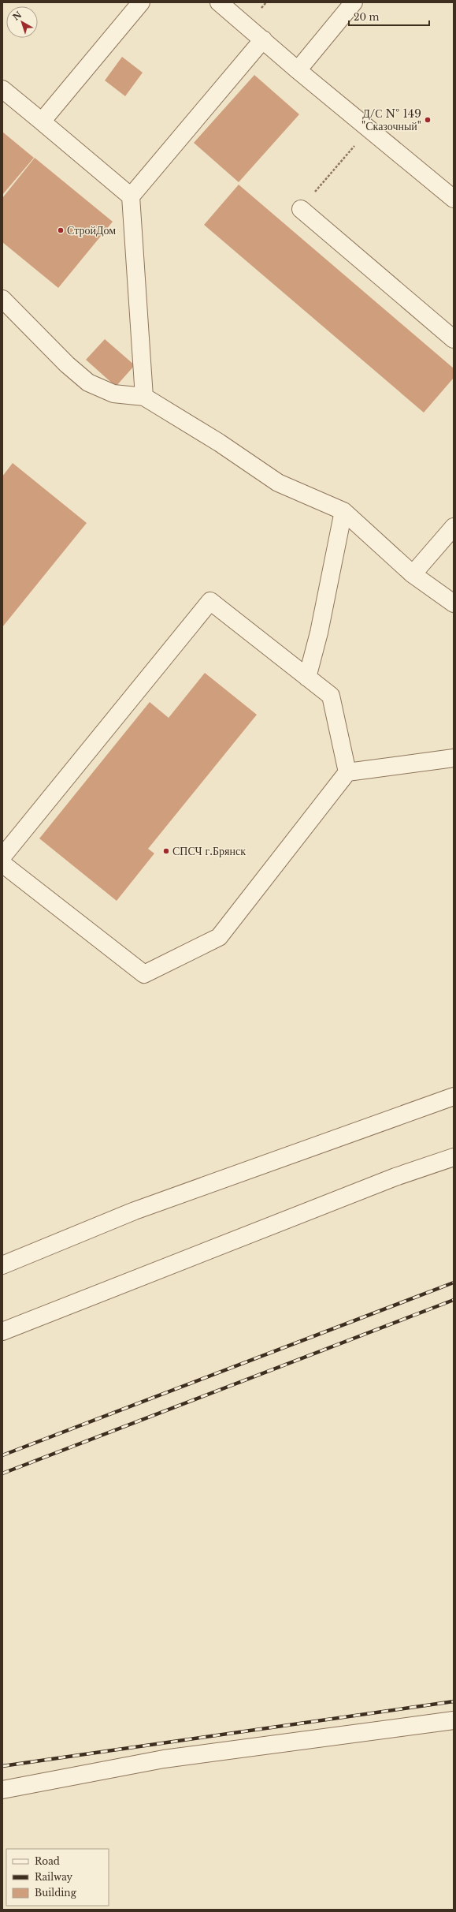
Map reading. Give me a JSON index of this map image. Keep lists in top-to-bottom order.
{
  "places": ["Д/С № 149 \"Сказочный\"", "СтройДом", "СПСЧ г.Брянск"],
  "legend": ["Road", "Railway", "Building"],
  "scale_bar": "20 m",
  "north": "top left"
}
